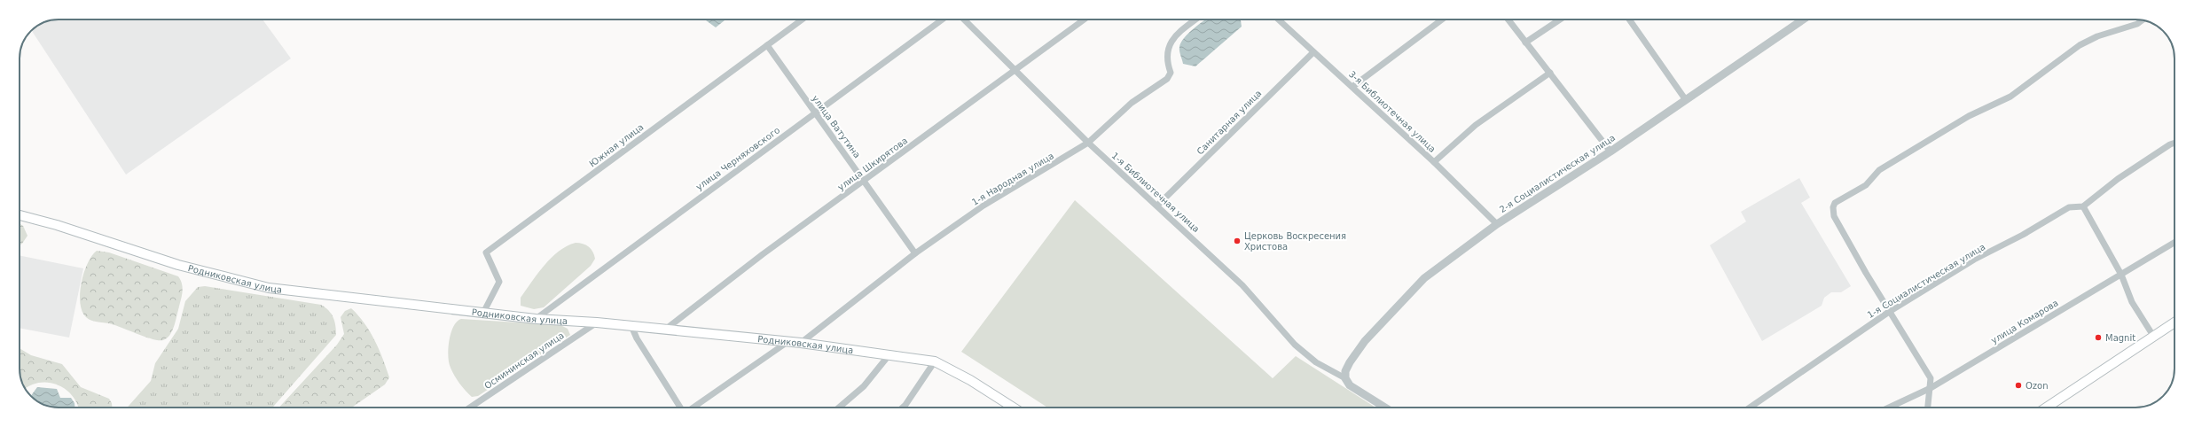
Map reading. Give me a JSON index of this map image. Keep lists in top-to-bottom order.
{
  "streets": {
    "main road": ["Родниковская улица"],
    "street": [
      "3-я Библиотечная улица",
      "Санитарная улица",
      "улица Ватутина",
      "Южная улица",
      "улица Черняховского",
      "улица Шкирятова",
      "2-я Социалистическая улица",
      "1-я Народная улица",
      "1-я Библиотечная улица",
      "1-я Социалистическая улица",
      "улица Комарова",
      "Осмининская улица"
    ]
  },
  "crossings": [
    ["3-я Библиотечная улица", "Санитарная улица"],
    ["3-я Библиотечная улица", "2-я Социалистическая улица"],
    ["Санитарная улица", "1-я Библиотечная улица"],
    ["улица Ватутина", "Южная улица"],
    ["улица Ватутина", "улица Черняховского"],
    ["улица Ватутина", "улица Шкирятова"],
    ["улица Ватутина", "1-я Народная улица"],
    ["Южная улица", "Родниковская улица"],
    ["улица Черняховского", "Родниковская улица"],
    ["улица Шкирятова", "1-я Библиотечная улица"],
    ["улица Шкирятова", "Родниковская улица"],
    ["2-я Социалистическая улица", "1-я Библиотечная улица"],
    ["1-я Народная улица", "1-я Библиотечная улица"],
    ["1-я Народная улица", "Родниковская улица"],
    ["Родниковская улица", "Осмининская улица"]
  ],
  "places": ["Церковь Воскресения Христова", "Magnit", "Ozon"]
}
